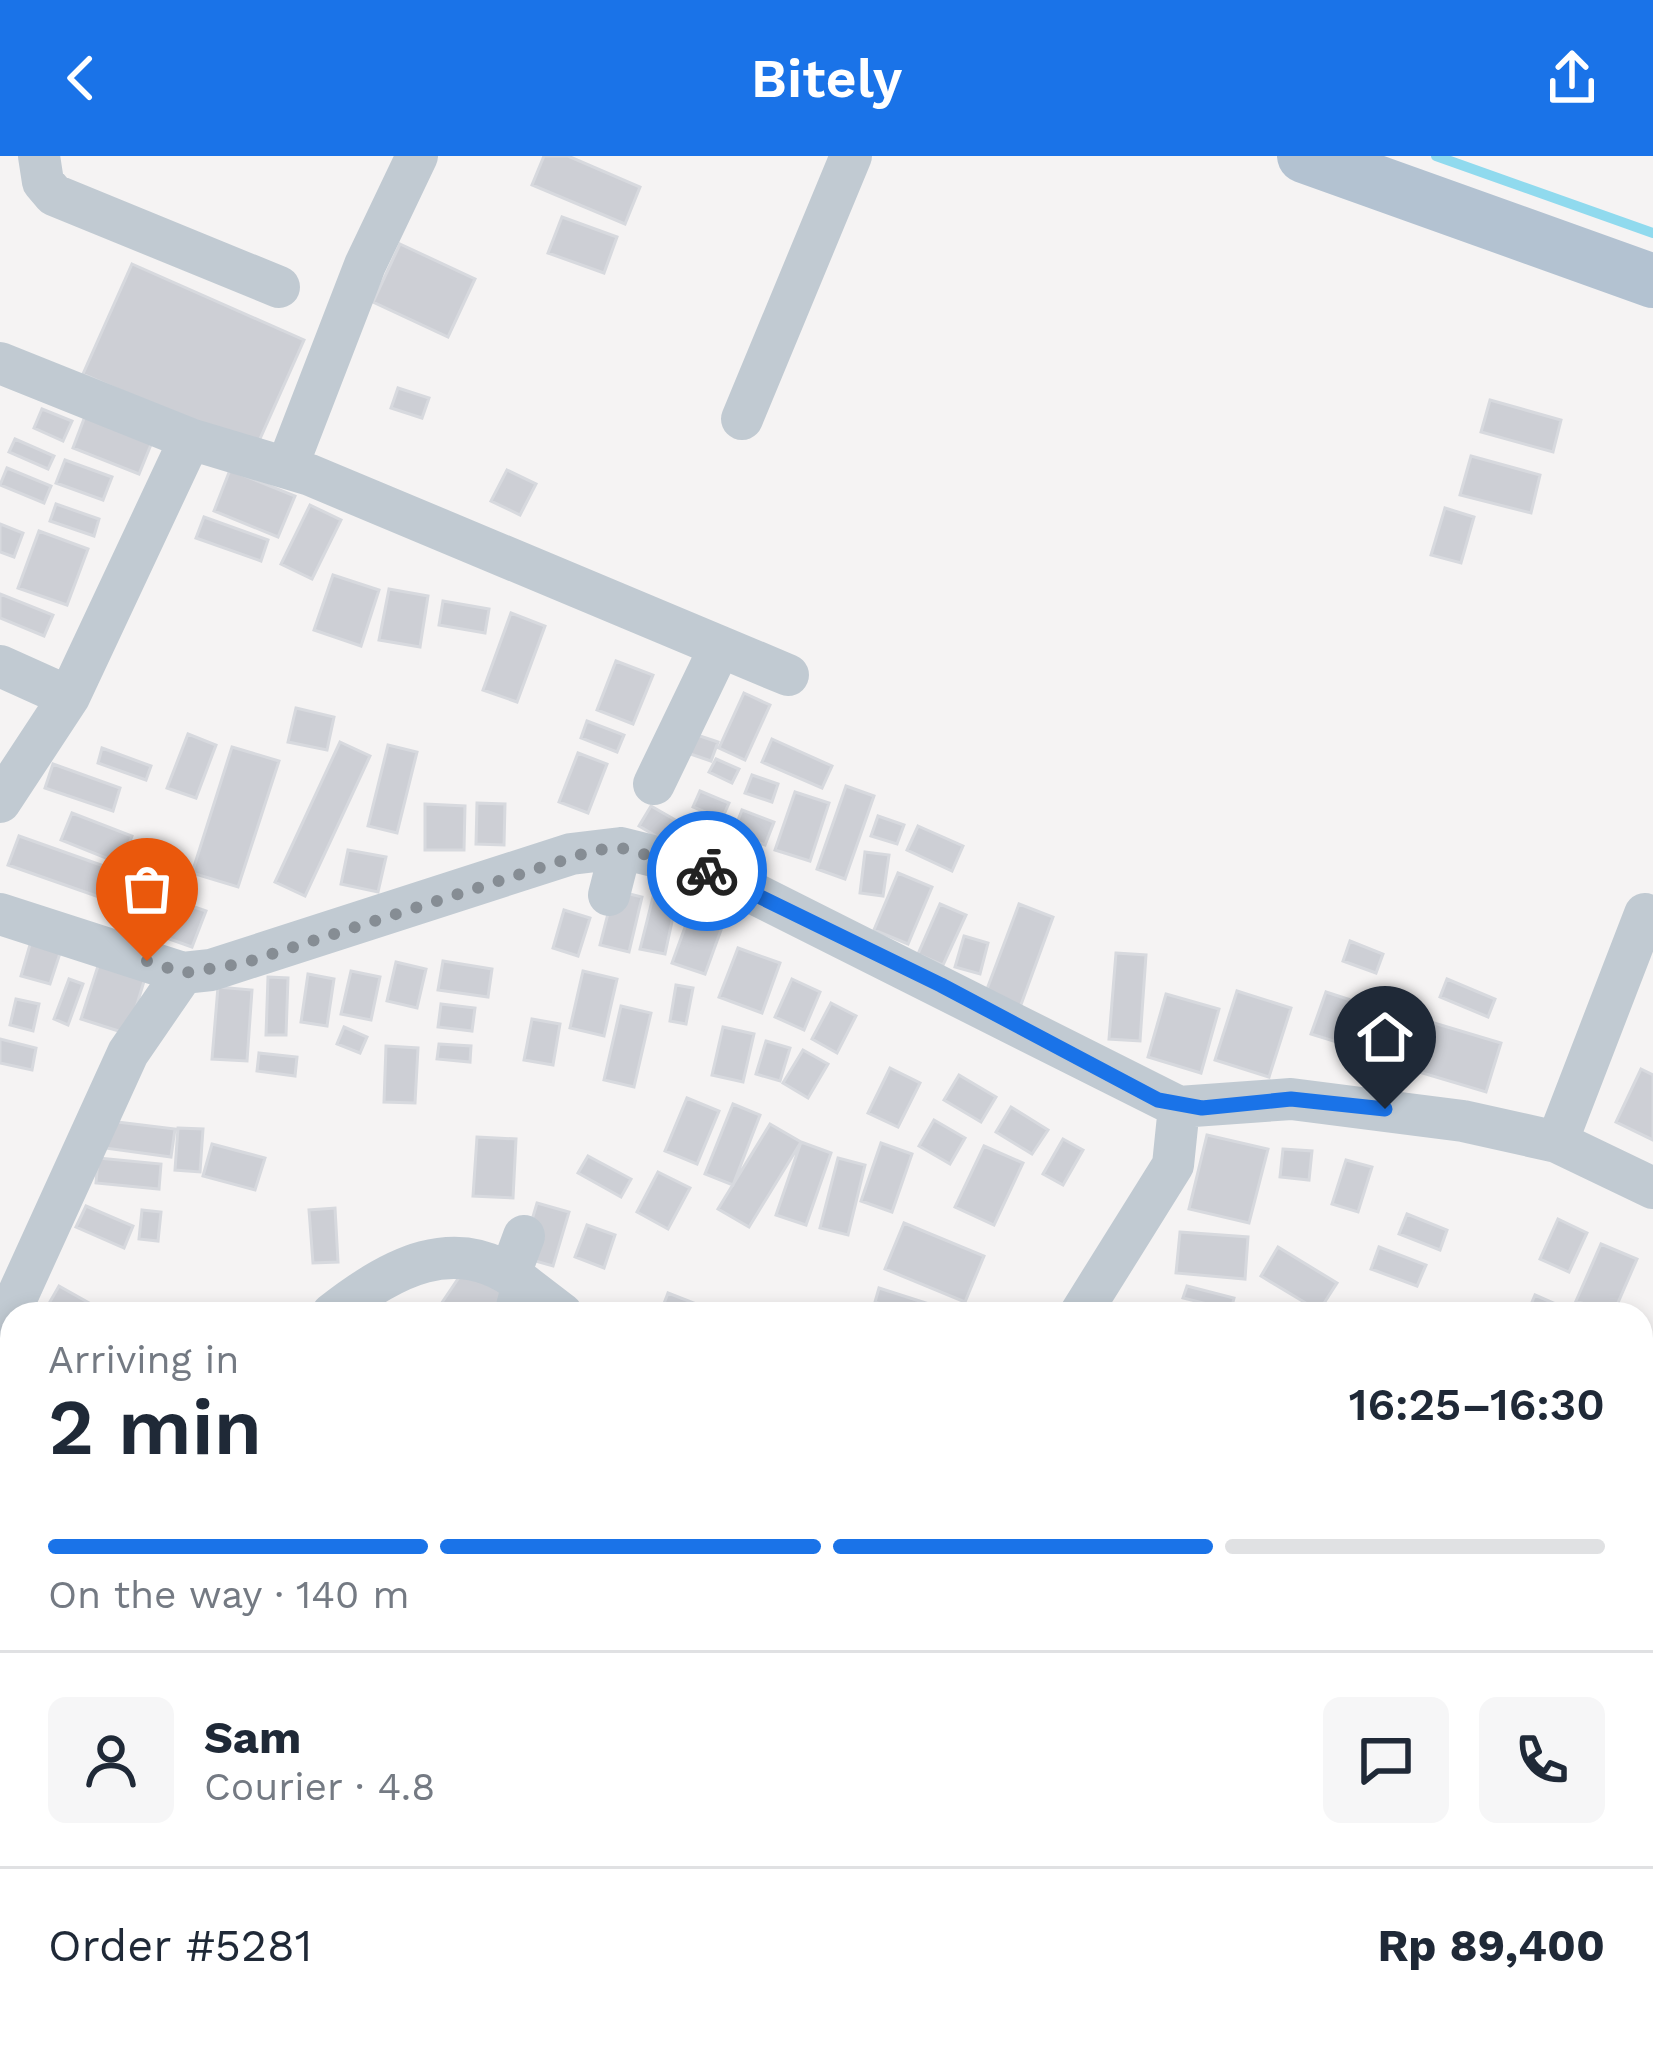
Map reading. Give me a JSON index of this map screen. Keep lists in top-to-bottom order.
{
  "page": {
    "header": "Bitely",
    "heading": ["2 min", "Arriving in", "16:25–16:30"],
    "panel": [
      "Sam",
      "Courier · 4.8",
      "Order #5281",
      "Rp 89,400"
    ],
    "bar": "On the way · 140 m"
  }
}
